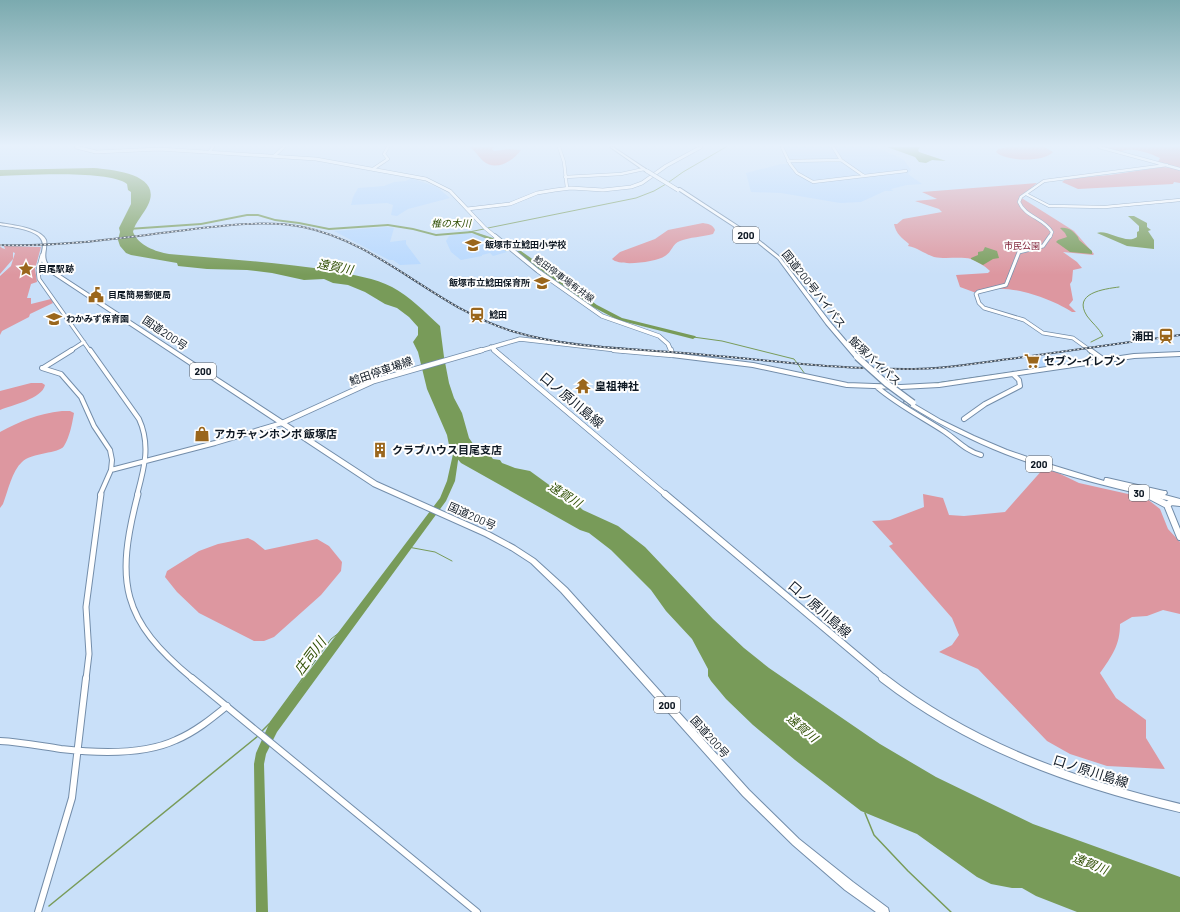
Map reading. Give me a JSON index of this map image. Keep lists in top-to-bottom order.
{
  "streets": {
    "highway": ["200", "国道200号", "飯塚バイパス"],
    "main road": [
      "鯰田停車場有井線",
      "鯰田停車場線",
      "口ノ原川島線",
      "30"
    ]
  },
  "crossings": [
    ["200", "飯塚バイパス"],
    ["国道200号", "鯰田停車場線"],
    ["飯塚バイパス", "30"],
    ["鯰田停車場線", "口ノ原川島線"]
  ],
  "water": ["椎の木川", "遠賀川", "庄司川"],
  "parks": ["市民公園"],
  "places": {
    "school or university": ["飯塚市立鯰田小学校", "飯塚市立鯰田保育所", "わかみず保育園"],
    "place": ["目尾駅跡"],
    "public building": ["目尾簡易郵便局"],
    "station": ["鯰田", "浦田"],
    "supermarket": ["セブン-イレブン"],
    "temple": ["皇祖神社"],
    "shop": ["アカチャンホンポ 飯塚店"],
    "building": ["クラブハウス目尾支店"]
  }
}
